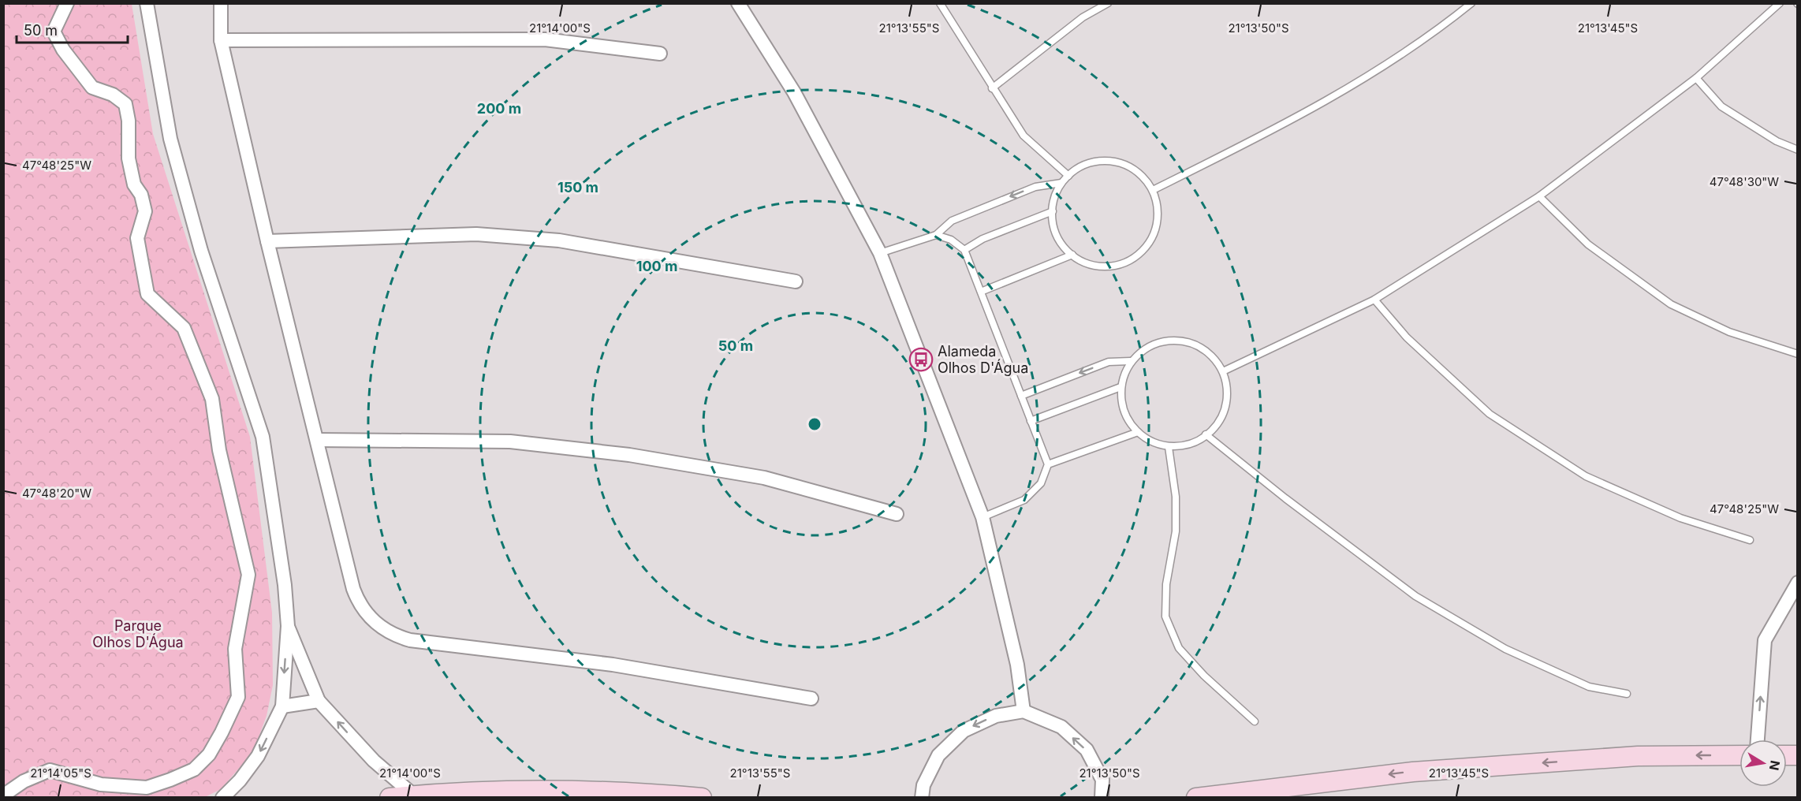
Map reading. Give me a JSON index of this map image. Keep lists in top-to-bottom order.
{
  "parks": ["Parque Olhos D'Água"],
  "places": {
    "bus stop": ["Alameda Olhos D'Água"]
  },
  "scale_bar": "50 m",
  "north": "right",
  "coordinates": [
    "21°14'00\"S",
    "21°13'55\"S",
    "21°13'50\"S",
    "21°13'45\"S",
    "47°48'25\"W",
    "47°48'30\"W",
    "47°48'20\"W",
    "21°14'05\"S"
  ],
  "rings": [
    "200 m",
    "150 m",
    "100 m",
    "50 m"
  ]
}
